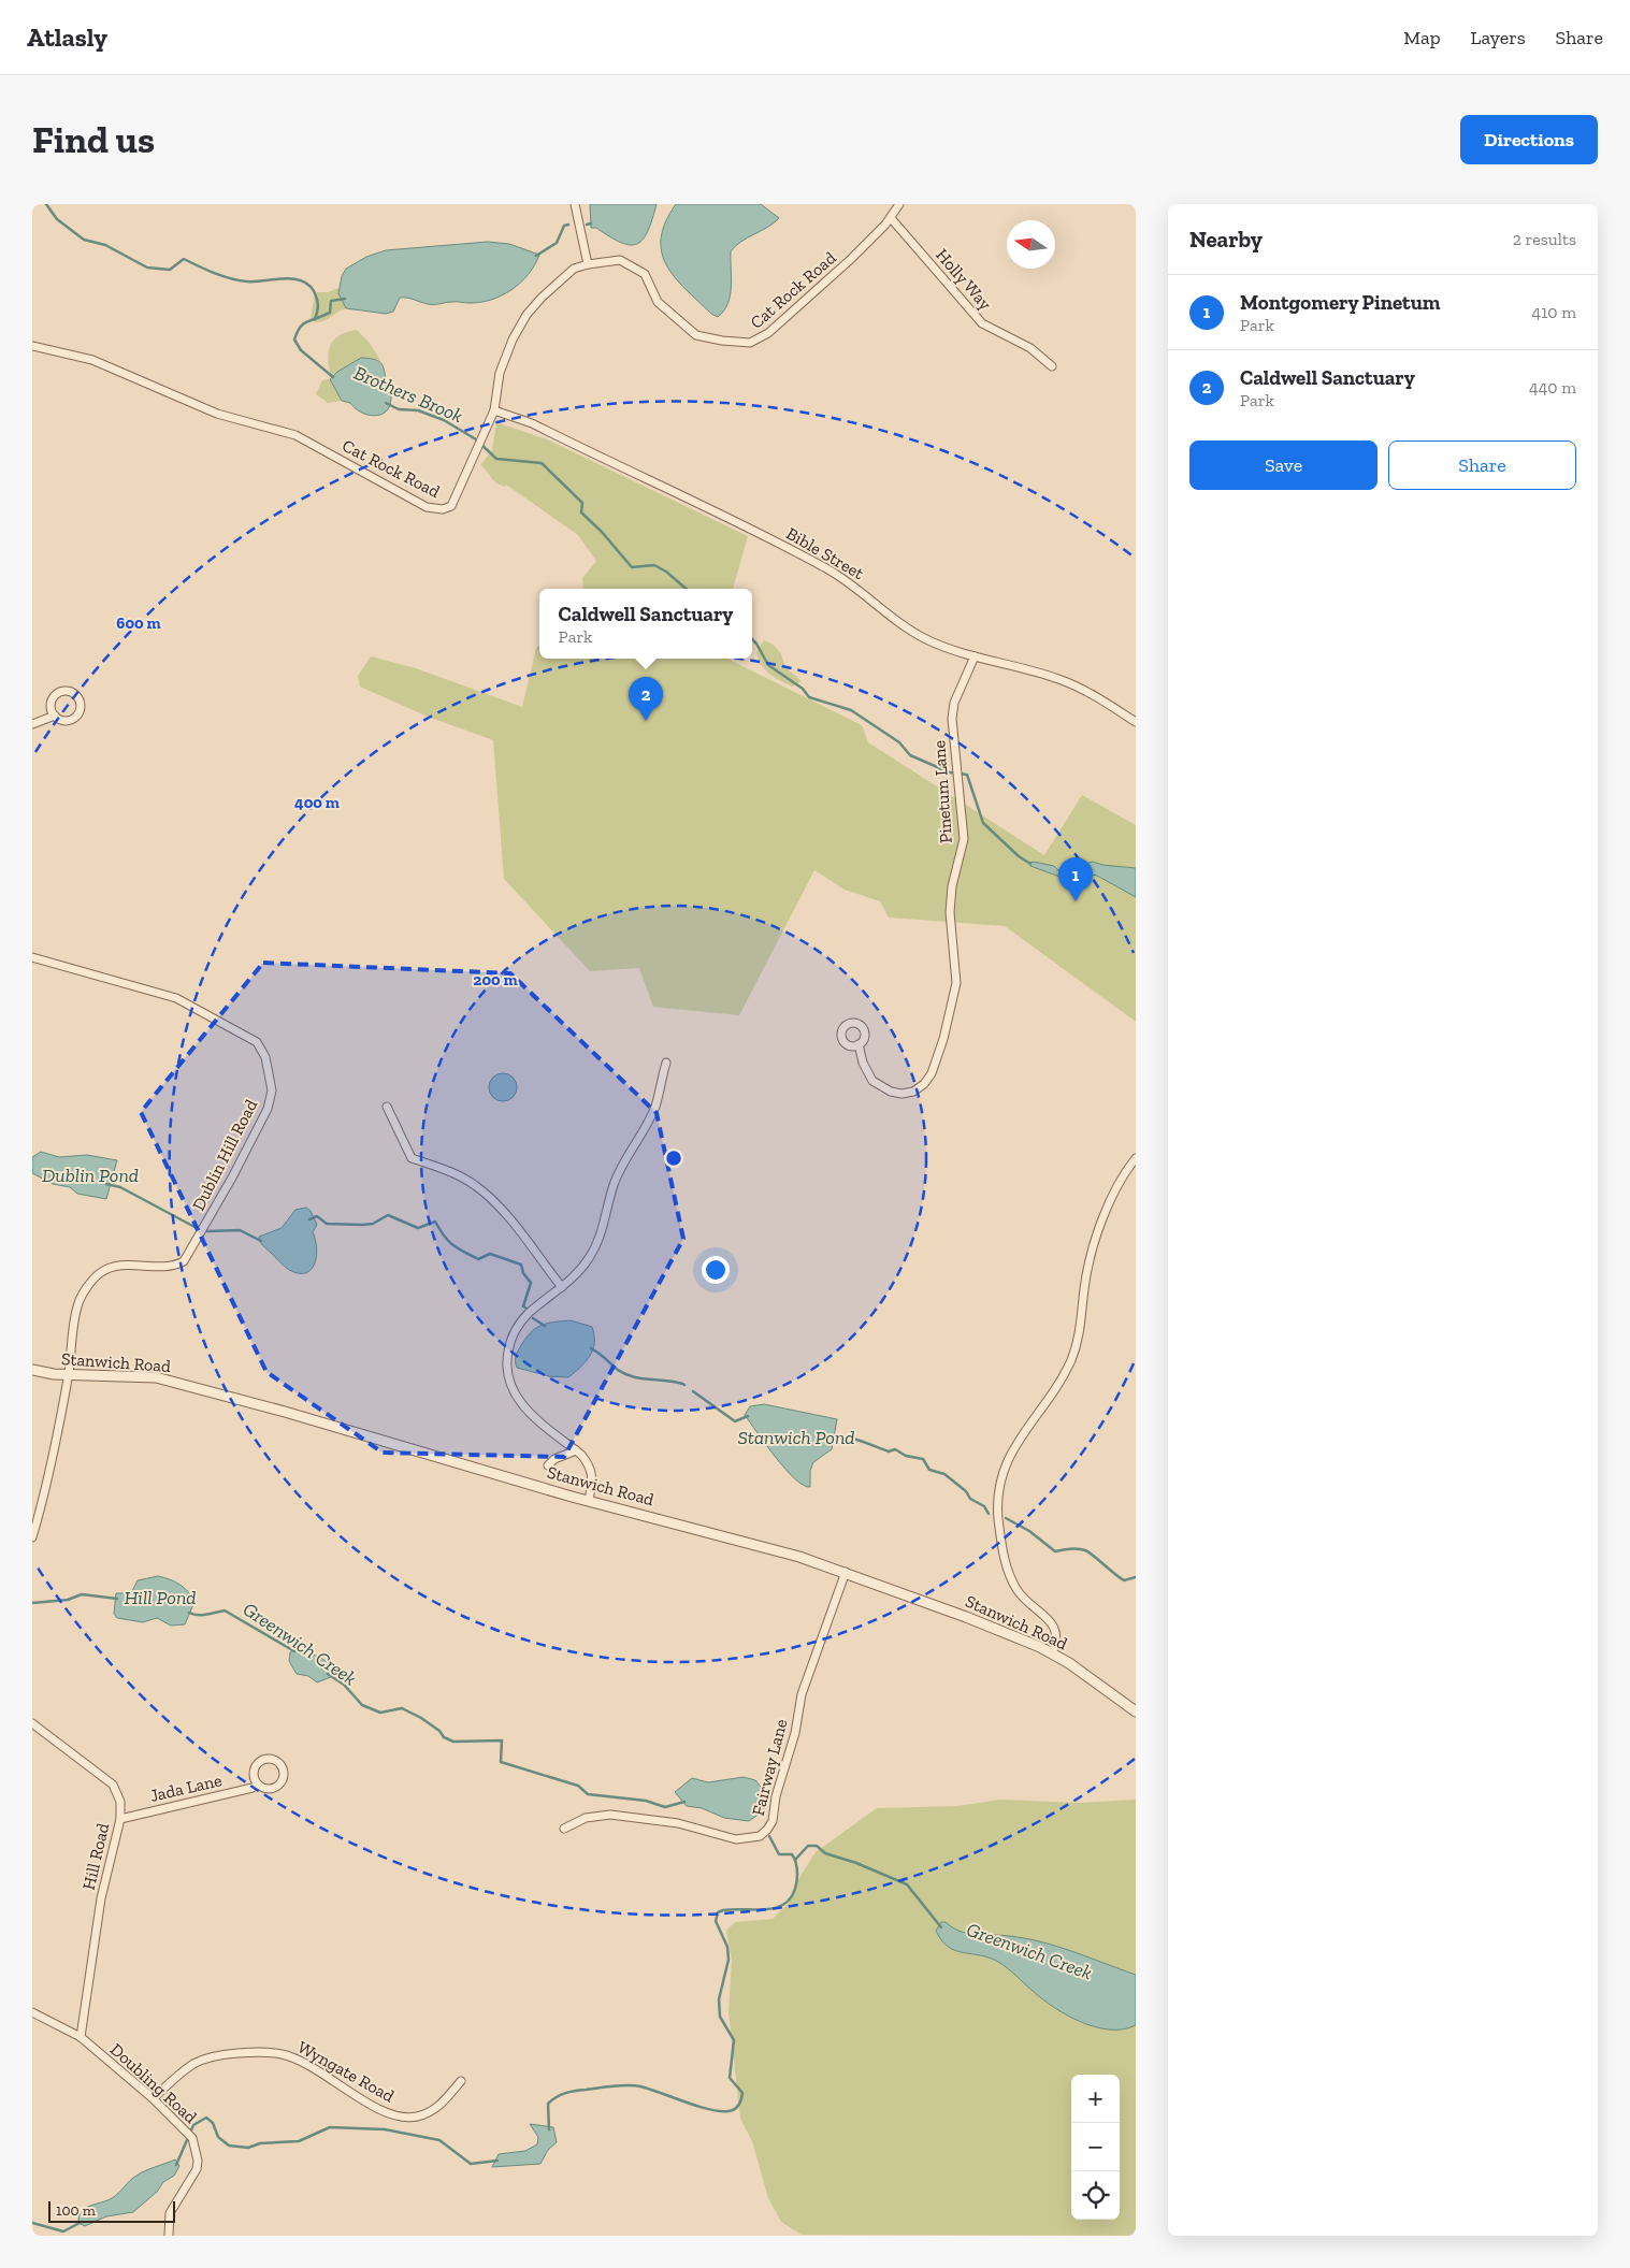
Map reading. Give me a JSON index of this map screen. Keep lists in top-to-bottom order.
{
  "streets": {
    "street": [
      "Holly Way",
      "Cat Rock Road",
      "Bible Street",
      "Pinetum Lane",
      "Dublin Hill Road",
      "Stanwich Road",
      "Fairway Lane",
      "Jada Lane",
      "Hill Road",
      "Wyngate Road",
      "Doubling Road"
    ]
  },
  "crossings": [
    ["Holly Way", "Cat Rock Road"],
    ["Cat Rock Road", "Bible Street"],
    ["Bible Street", "Pinetum Lane"],
    ["Dublin Hill Road", "Stanwich Road"],
    ["Stanwich Road", "Fairway Lane"],
    ["Jada Lane", "Hill Road"],
    ["Hill Road", "Doubling Road"],
    ["Wyngate Road", "Doubling Road"]
  ],
  "water": [
    "Brothers Brook",
    "Dublin Pond",
    "Stanwich Pond",
    "Hill Pond",
    "Greenwich Creek"
  ],
  "scale_bar": "100 m",
  "north": "left",
  "page": {
    "header": "Atlasly",
    "nav": ["Map", "Layers", "Share"],
    "buttons": [
      "Directions",
      ["Save", "Share"]
    ],
    "title": "Find us",
    "heading": ["Nearby", "2 results"],
    "list": [
      {
        "mark": "1",
        "name": "Montgomery Pinetum",
        "note": "Park",
        "value": "410 m"
      },
      {
        "mark": "2",
        "name": "Caldwell Sanctuary",
        "note": "Park",
        "value": "440 m"
      }
    ],
    "popup": ["Caldwell Sanctuary", "Park"],
    "pins": ["2", "1"],
    "map_buttons": ["+", "−"],
    "scale": "100 m"
  },
  "rings": ["600 m", "400 m", "200 m"]
}
